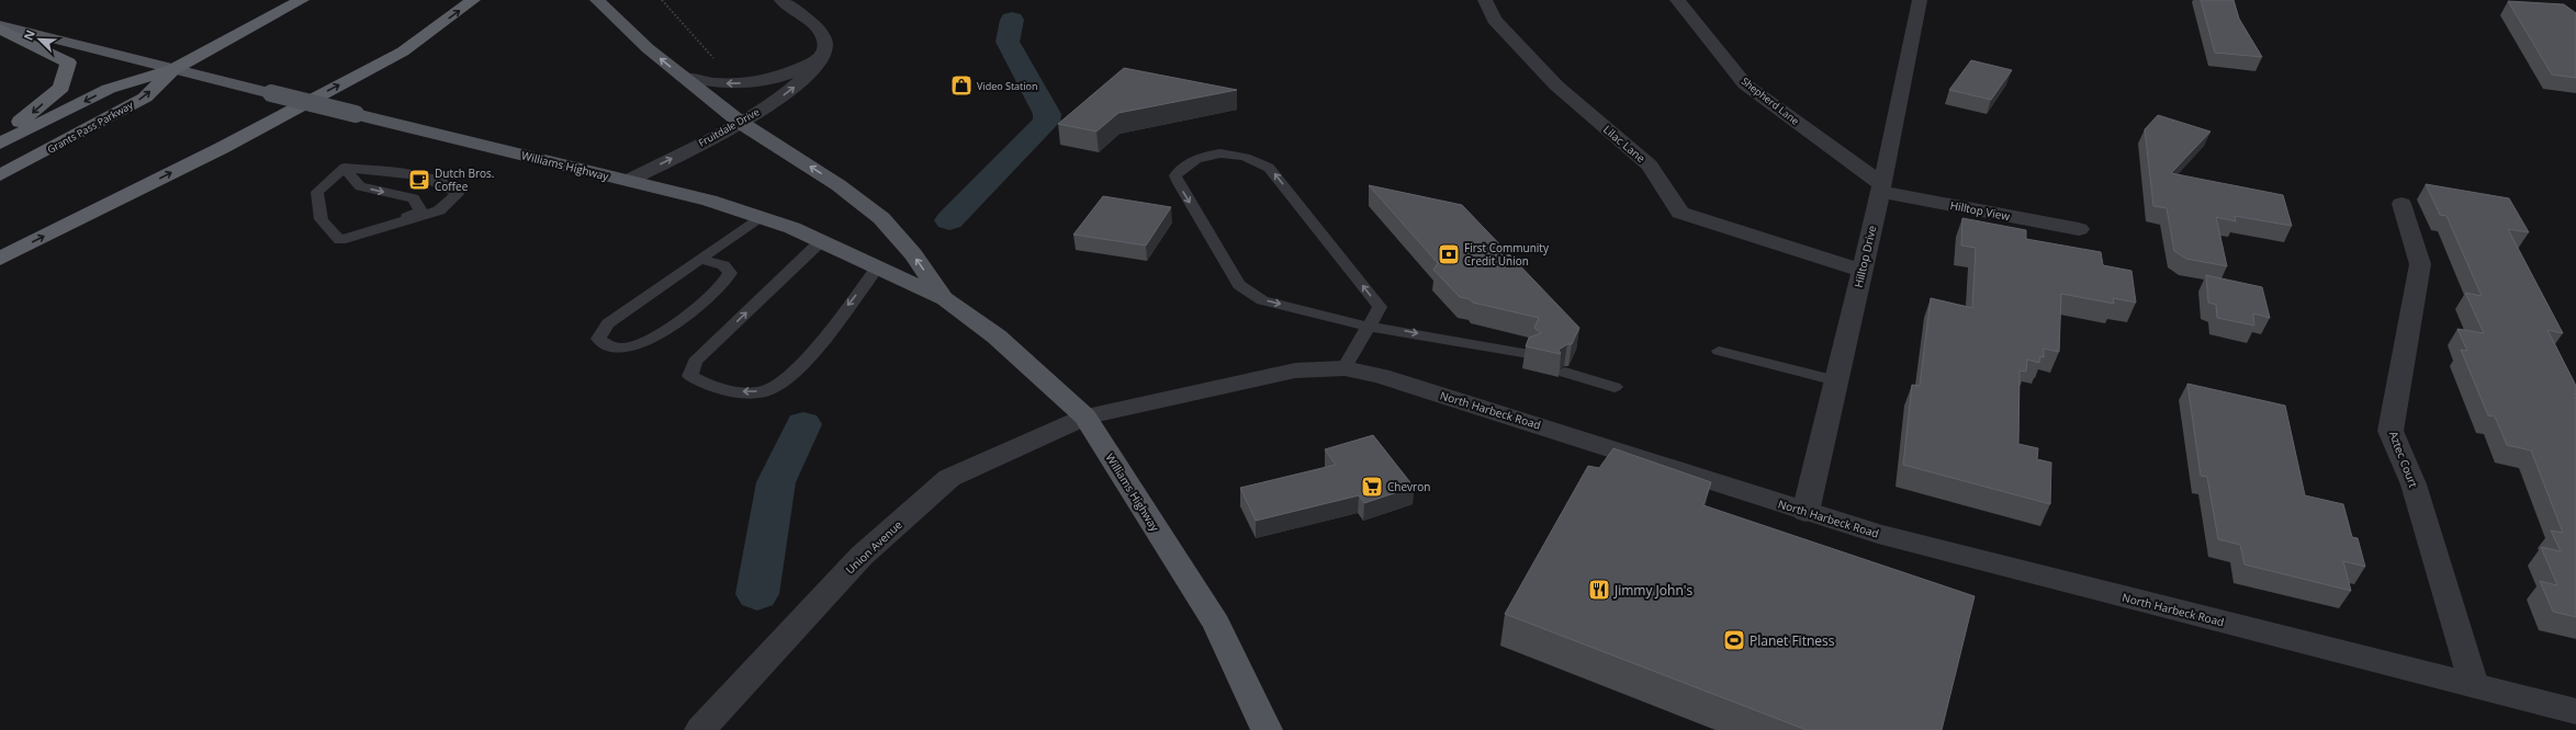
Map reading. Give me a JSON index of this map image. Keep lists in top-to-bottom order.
{
  "streets": {
    "highway": ["Grants Pass Parkway"],
    "main road": ["Williams Highway"],
    "street": [
      "Shepherd Lane",
      "Fruitdale Drive",
      "Lilac Lane",
      "Hilltop View",
      "Hilltop Drive",
      "North Harbeck Road",
      "Aztec Court",
      "Union Avenue"
    ]
  },
  "crossings": [
    ["Shepherd Lane", "Hilltop View"],
    ["Shepherd Lane", "Hilltop Drive"],
    ["Grants Pass Parkway", "Williams Highway"],
    ["Fruitdale Drive", "Williams Highway"],
    ["Lilac Lane", "Hilltop Drive"],
    ["Williams Highway", "North Harbeck Road"],
    ["Williams Highway", "Union Avenue"],
    ["Hilltop View", "Hilltop Drive"],
    ["Hilltop Drive", "North Harbeck Road"],
    ["North Harbeck Road", "Aztec Court"],
    ["North Harbeck Road", "Union Avenue"]
  ],
  "places": {
    "shop": ["Video Station"],
    "cafe": ["Dutch Bros. Coffee"],
    "bank": ["First Community Credit Union"],
    "supermarket": ["Chevron"],
    "restaurant": ["Jimmy John's"],
    "sports": ["Planet Fitness"]
  },
  "north": "top left"
}
